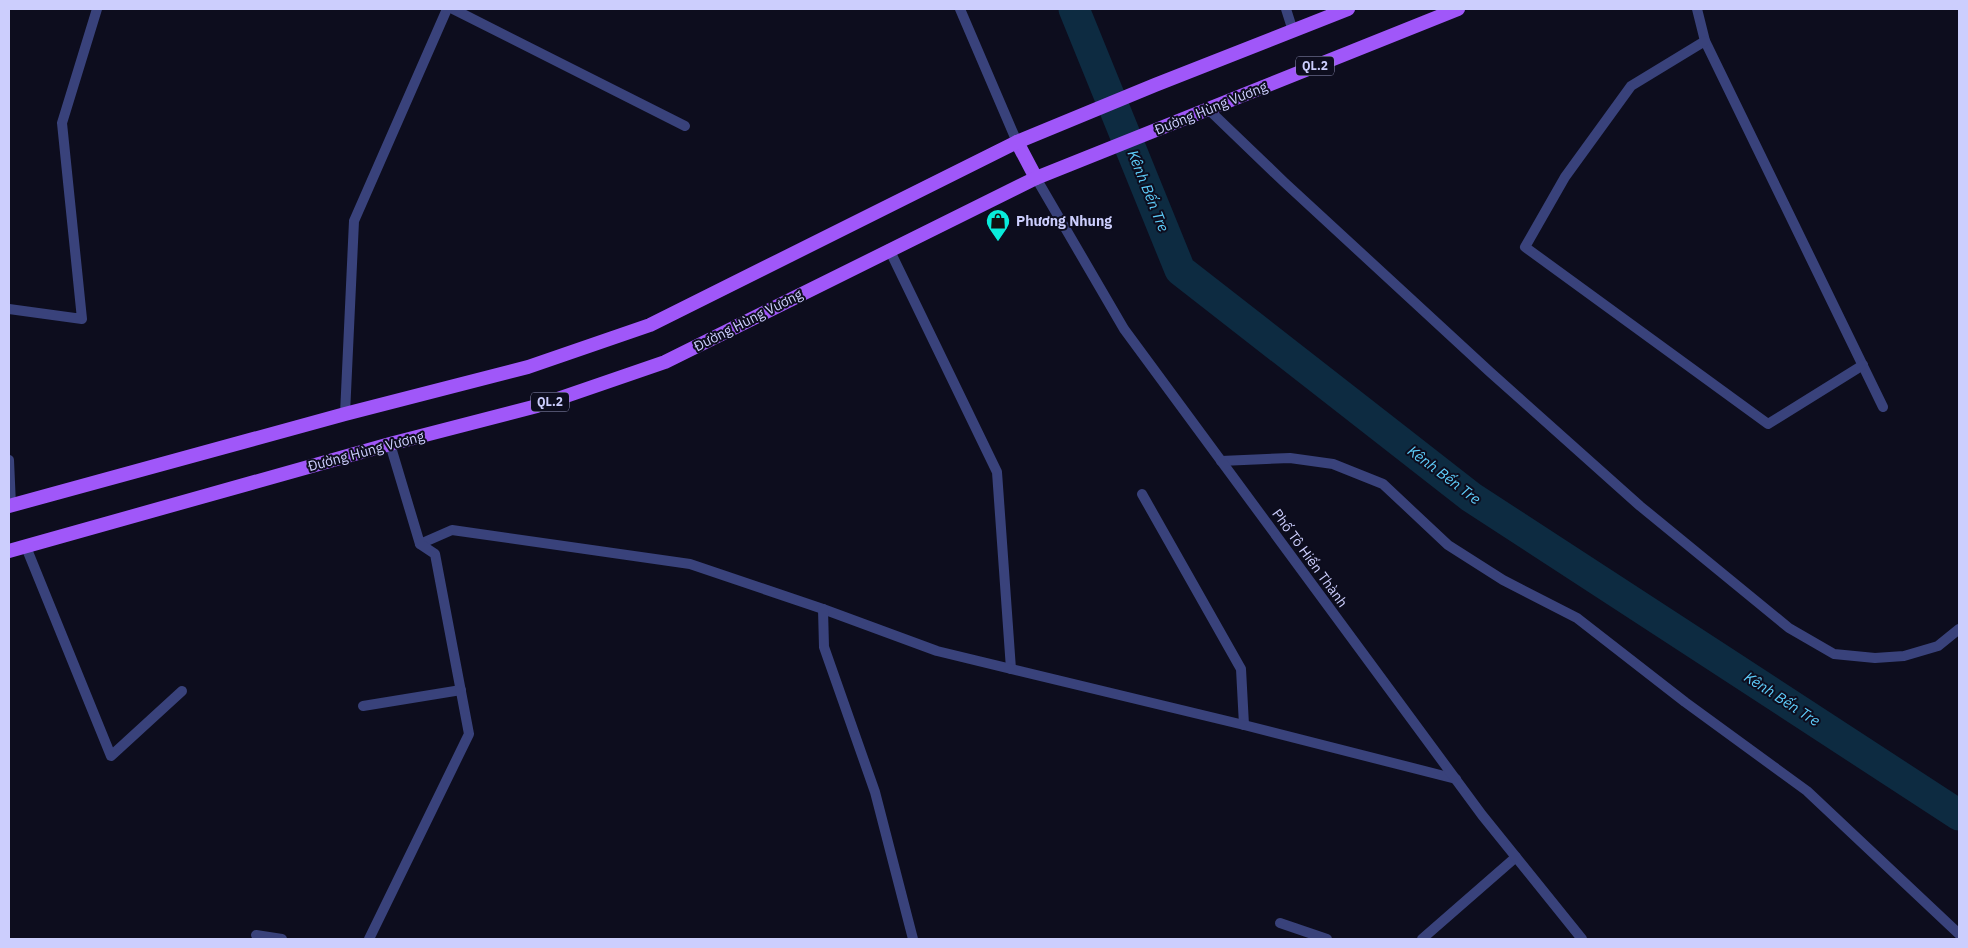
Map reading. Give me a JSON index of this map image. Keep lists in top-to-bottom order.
{
  "streets": {
    "main road": ["QL.2", "Đường Hùng Vương"],
    "street": ["Phố Tô Hiến Thành"]
  },
  "crossings": [
    ["Đường Hùng Vương", "Phố Tô Hiến Thành"]
  ],
  "water": ["Kênh Bến Tre"],
  "places": {
    "shop": ["Phương Nhung"]
  }
}
